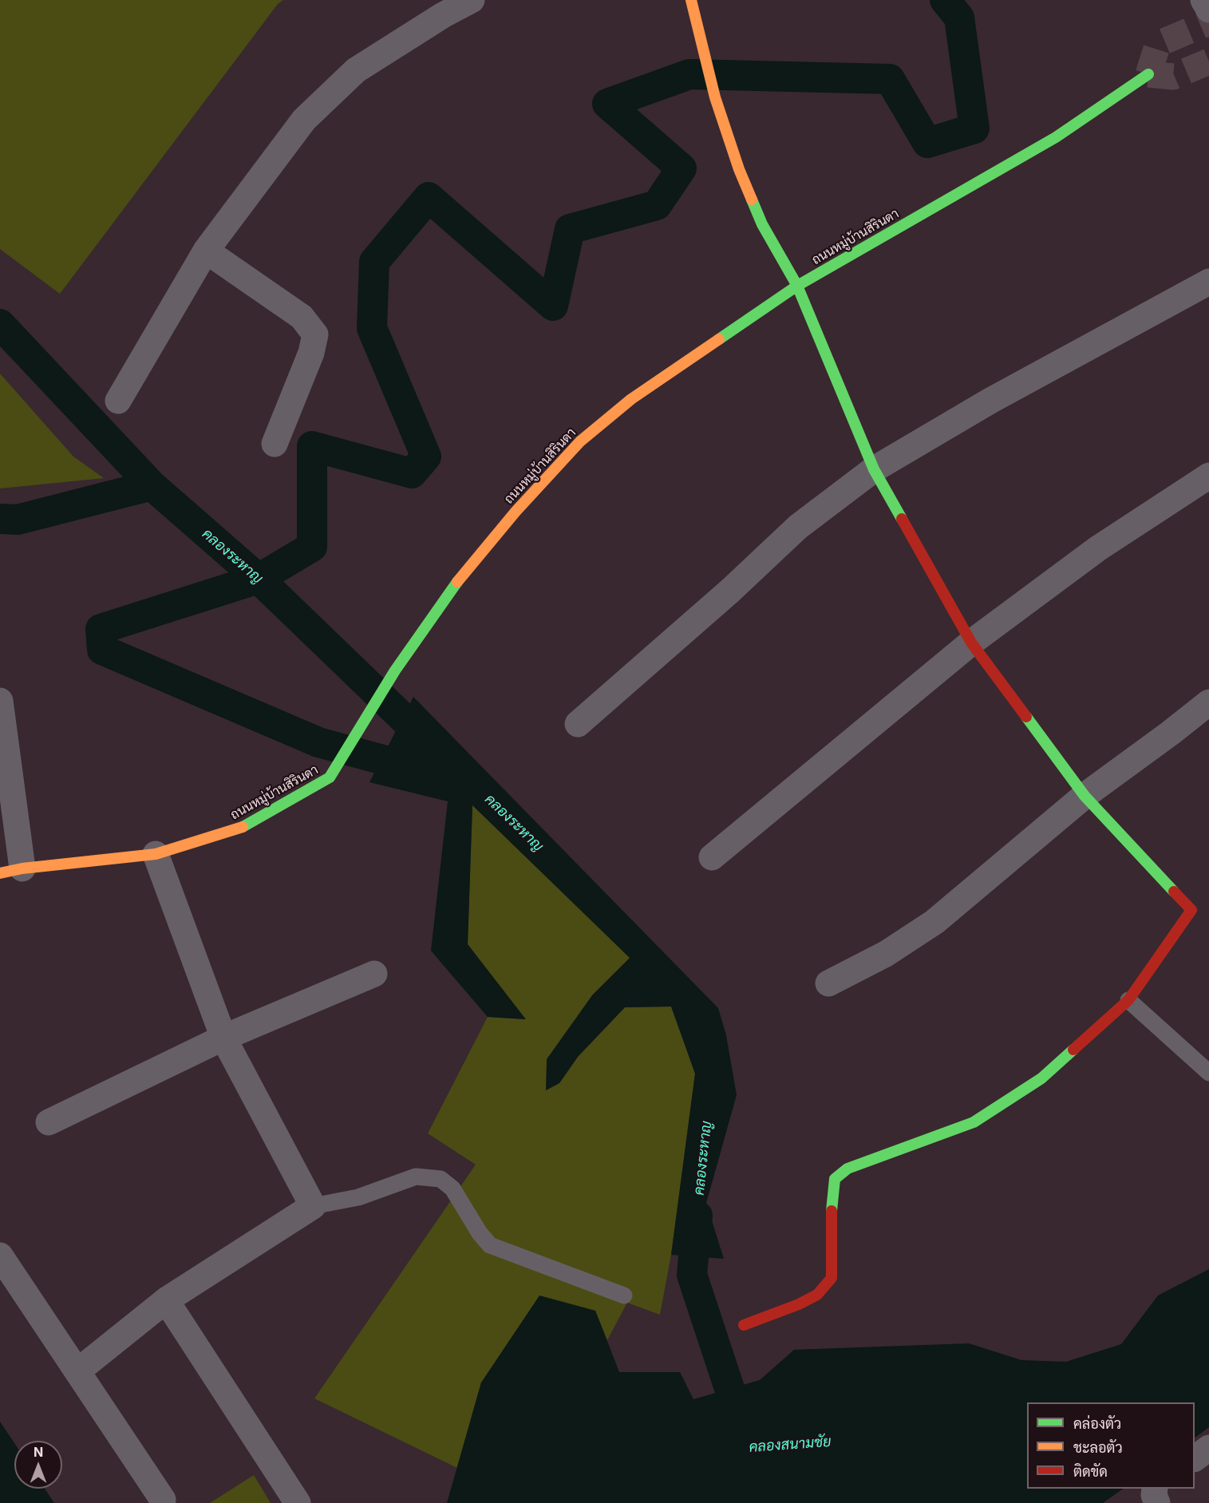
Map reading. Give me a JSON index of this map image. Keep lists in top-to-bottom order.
{
  "streets": {
    "street": ["ถนนหมู่บ้านสิรินดา"]
  },
  "water": ["คลองระหาญ", "คลองสนามชัย"],
  "legend": ["คล่องตัว", "ชะลอตัว", "ติดขัด"],
  "north": "top"
}
